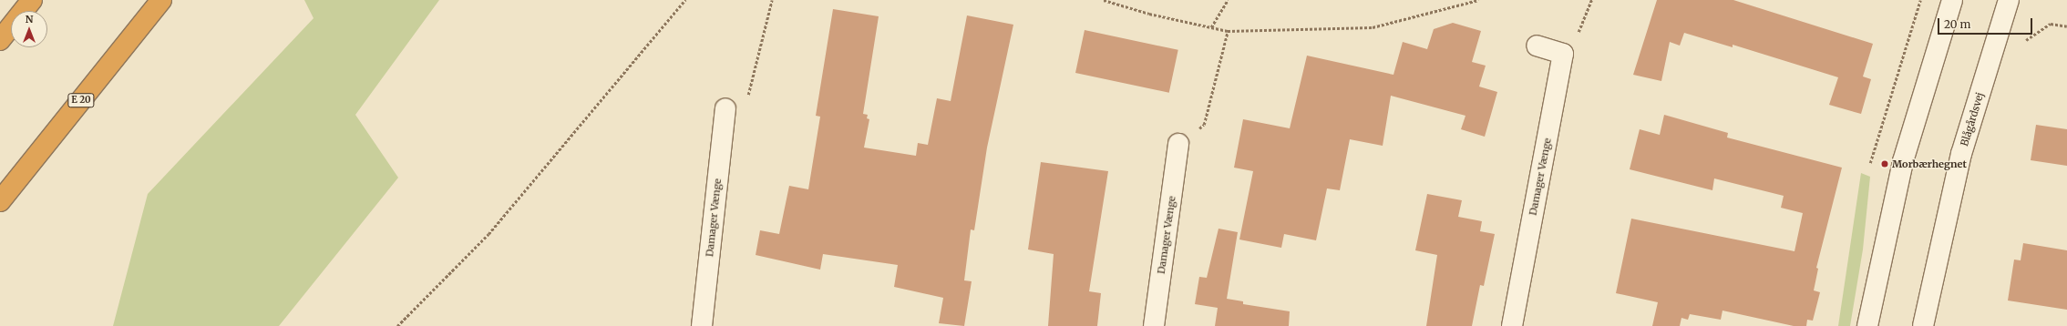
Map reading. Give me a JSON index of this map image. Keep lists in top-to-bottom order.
{
  "streets": {
    "highway": ["E 20"],
    "street": ["Blågårdsvej", "Damager Vænge"]
  },
  "places": ["Morbærhegnet"],
  "scale_bar": "20 m",
  "north": "top"
}
